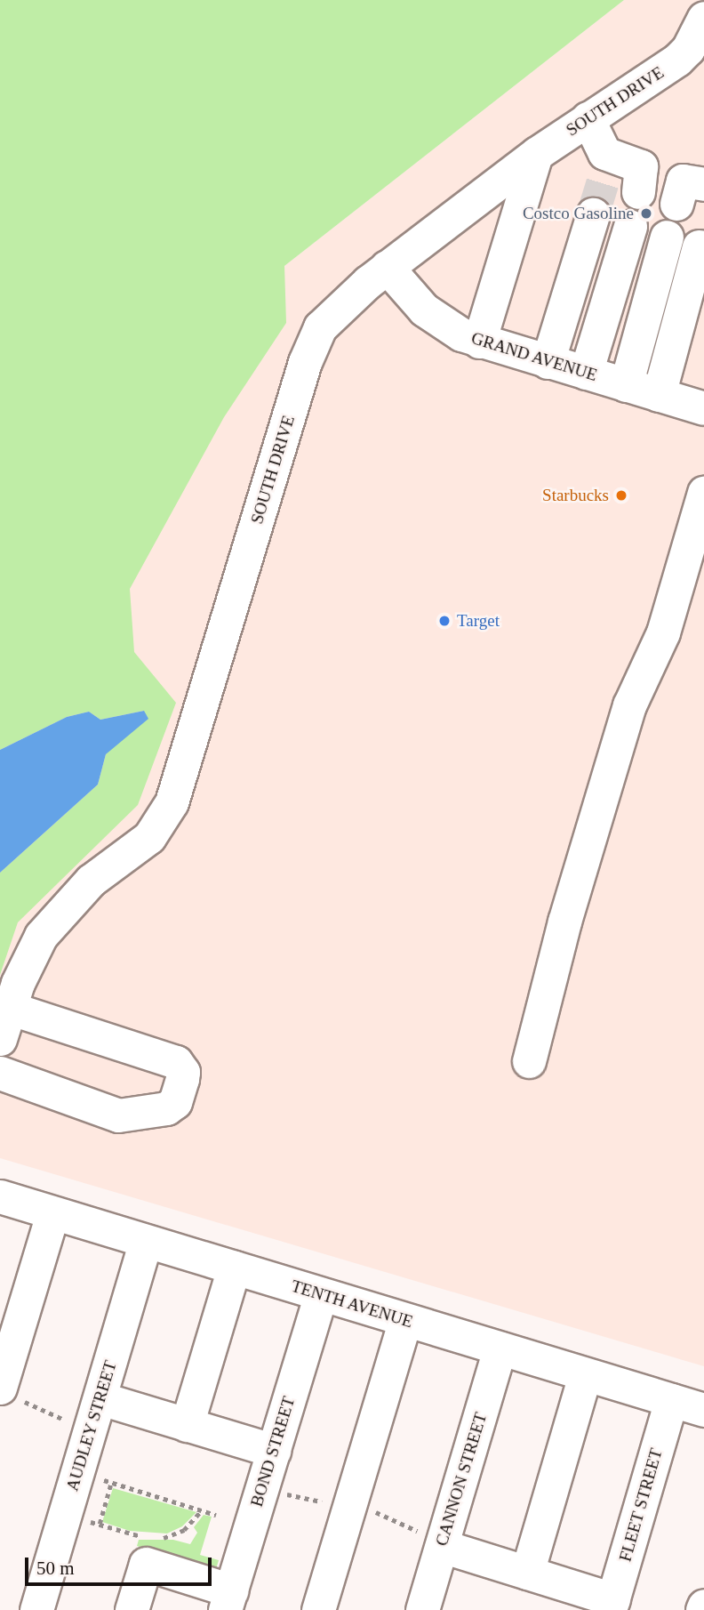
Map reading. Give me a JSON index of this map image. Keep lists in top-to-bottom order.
{
  "streets": {
    "street": [
      "SOUTH DRIVE",
      "GRAND AVENUE",
      "TENTH AVENUE",
      "AUDLEY STREET",
      "BOND STREET",
      "CANNON STREET",
      "FLEET STREET"
    ]
  },
  "crossings": [
    ["SOUTH DRIVE", "GRAND AVENUE"],
    ["TENTH AVENUE", "AUDLEY STREET"],
    ["TENTH AVENUE", "BOND STREET"],
    ["TENTH AVENUE", "CANNON STREET"],
    ["TENTH AVENUE", "FLEET STREET"]
  ],
  "places": ["Costco Gasoline", "Starbucks", "Target"],
  "scale_bar": "50 m"
}
